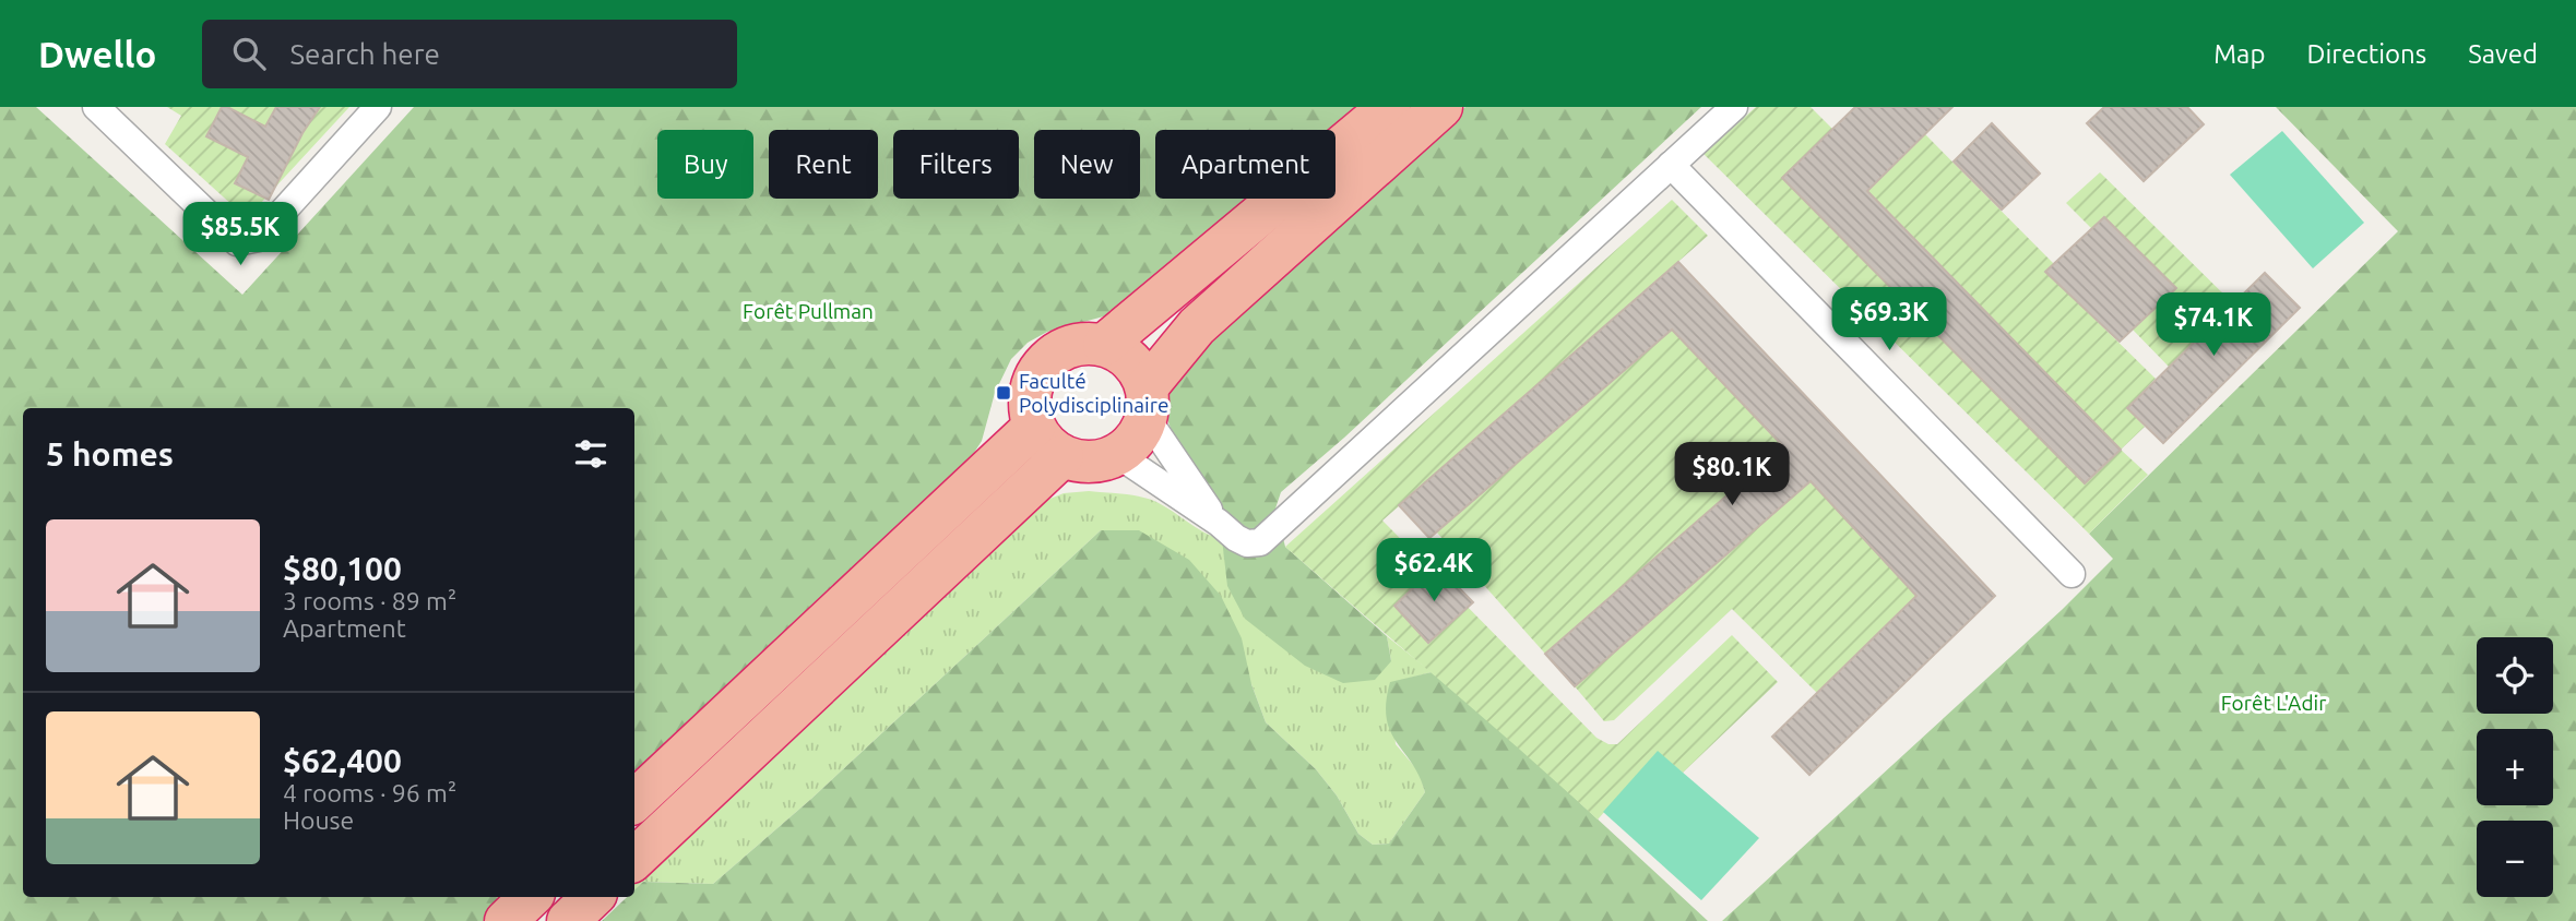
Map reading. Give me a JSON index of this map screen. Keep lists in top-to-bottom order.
{
  "parks": ["Forêt Pullman", "Forêt L'Adir"],
  "places": {
    "transit": ["Faculté Polydisciplinaire"]
  },
  "page": {
    "header": "Dwello",
    "search": "Search here",
    "nav": ["Map", "Directions", "Saved"],
    "chip": [
      "Buy",
      "Rent",
      "Filters",
      "New",
      "Apartment"
    ],
    "price": [
      "$85.5K",
      "$69.3K",
      "$74.1K",
      "$80.1K",
      "$62.4K"
    ],
    "heading": "5 homes",
    "list": [
      {
        "name": "$80,100",
        "note": "3 rooms · 89 m² · Apartment"
      },
      {
        "name": "$62,400",
        "note": "4 rooms · 96 m² · House"
      }
    ],
    "map_buttons": ["+", "−"]
  }
}
